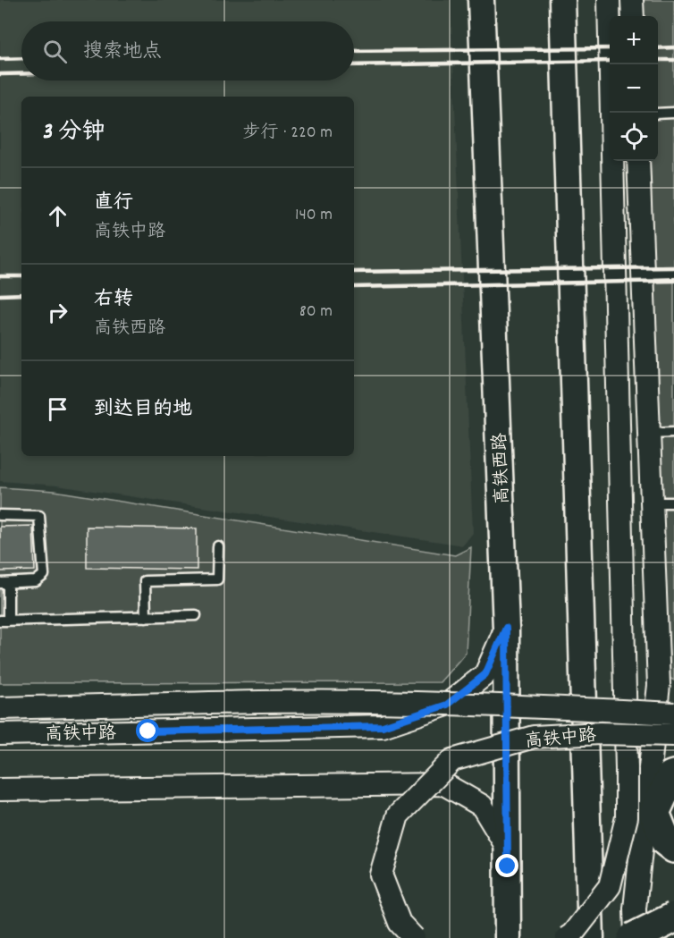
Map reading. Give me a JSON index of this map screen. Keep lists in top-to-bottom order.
{
  "streets": {
    "main road": ["高铁西路"],
    "street": ["高铁中路"]
  },
  "crossings": [
    ["高铁西路", "高铁中路"]
  ],
  "page": {
    "map_buttons": ["+", "−"],
    "search": "搜索地点",
    "heading": ["3 分钟", "步行 · 220 m"],
    "list": [
      ["直行", "高铁中路", "140 m"],
      ["右转", "高铁西路", "80 m"],
      "到达目的地"
    ]
  }
}
